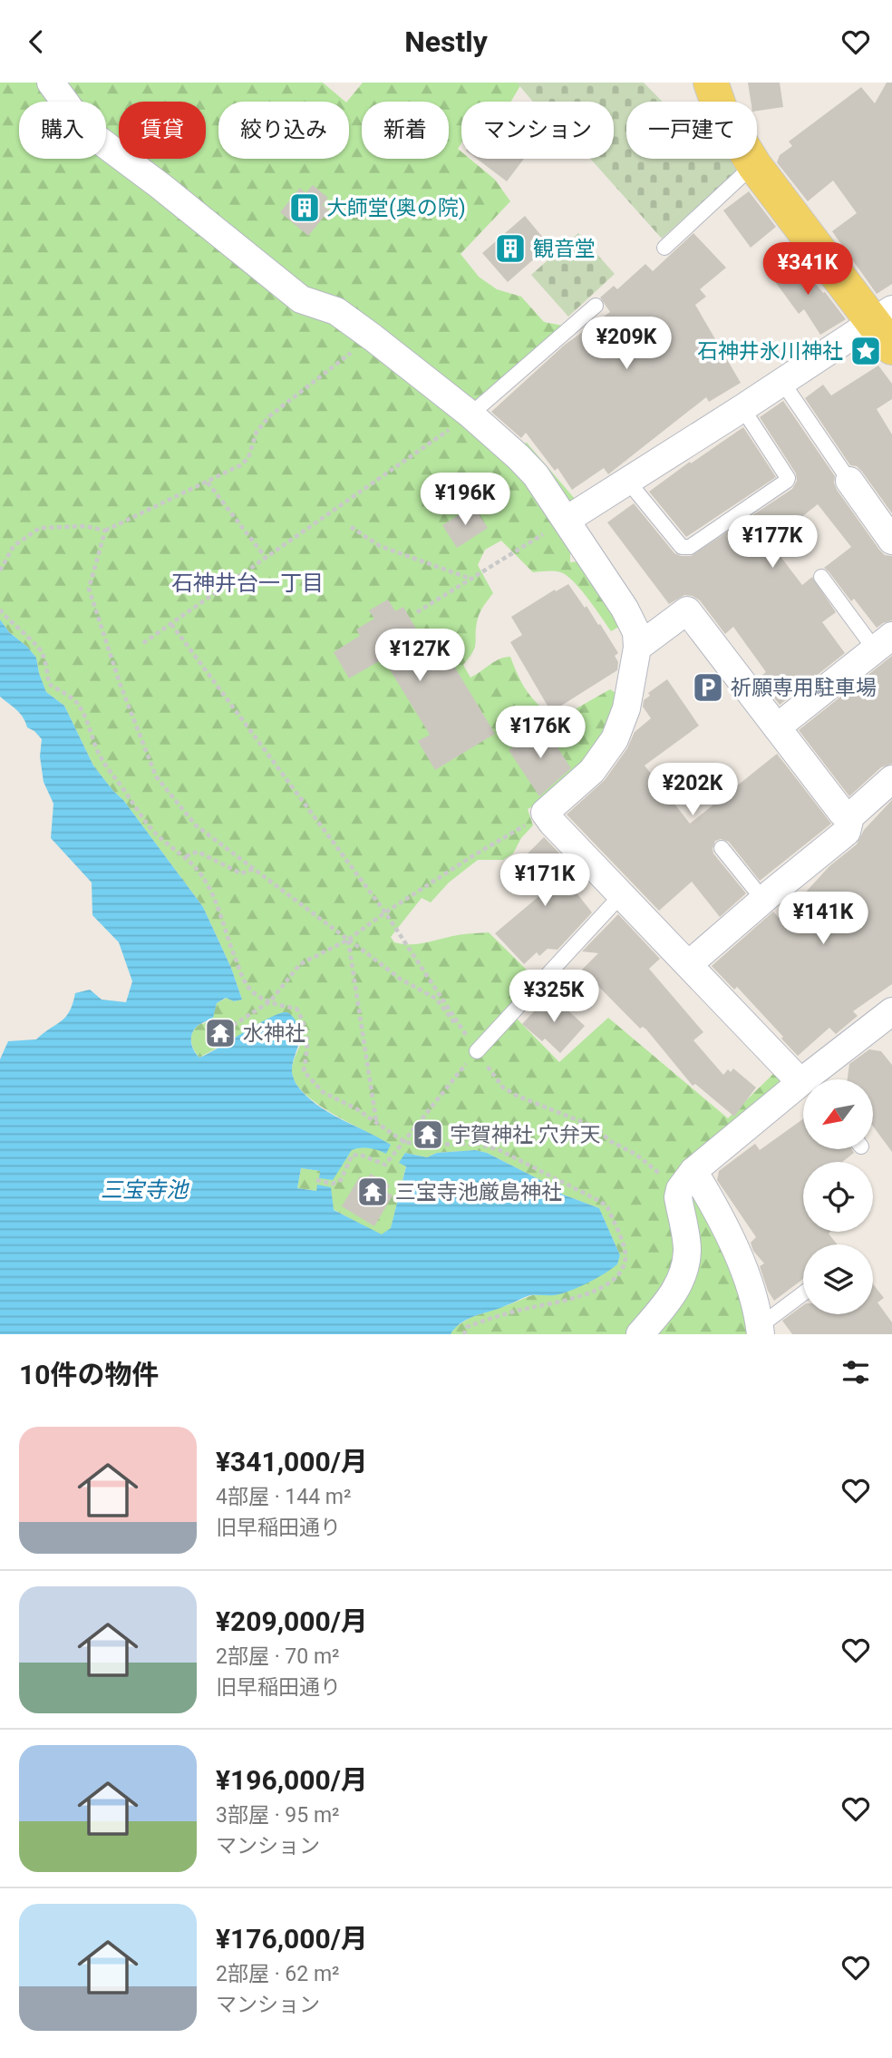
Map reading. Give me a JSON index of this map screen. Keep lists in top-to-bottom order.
{
  "districts": ["石神井台一丁目"],
  "water": ["三宝寺池"],
  "places": {
    "building": ["大師堂(奥の院)", "観音堂"],
    "place": ["石神井氷川神社"],
    "parking": ["祈願専用駐車場"],
    "temple": ["水神社", "宇賀神社 穴弁天", "三宝寺池厳島神社"]
  },
  "north": "bottom left",
  "page": {
    "header": "Nestly",
    "chip": [
      "購入",
      "賃貸",
      "絞り込み",
      "新着",
      "マンション",
      "一戸建て"
    ],
    "price": [
      "¥341K",
      "¥209K",
      "¥196K",
      "¥177K",
      "¥127K",
      "¥176K",
      "¥202K",
      "¥171K",
      "¥141K",
      "¥325K"
    ],
    "heading": "10件の物件",
    "list": [
      {
        "name": "¥341,000/月",
        "note": "4部屋 · 144 m² · 旧早稲田通り"
      },
      {
        "name": "¥209,000/月",
        "note": "2部屋 · 70 m² · 旧早稲田通り"
      },
      {
        "name": "¥196,000/月",
        "note": "3部屋 · 95 m² · マンション"
      },
      {
        "name": "¥176,000/月",
        "note": "2部屋 · 62 m² · マンション"
      }
    ]
  }
}
